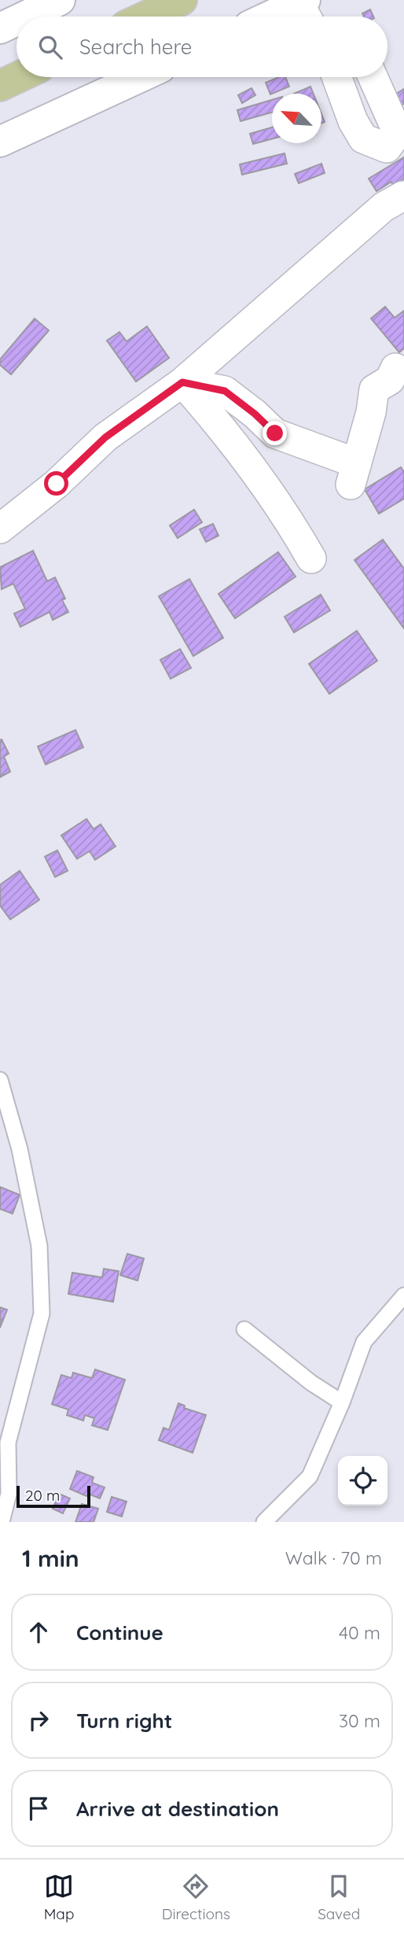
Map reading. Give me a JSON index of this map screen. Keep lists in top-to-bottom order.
{
  "scale_bar": "20 m",
  "north": "top left",
  "page": {
    "search": "Search here",
    "scale": "20 m",
    "heading": ["1 min", "Walk · 70 m"],
    "list": [
      ["Continue", "40 m"],
      ["Turn right", "30 m"],
      "Arrive at destination"
    ],
    "nav": ["Map", "Directions", "Saved"]
  }
}
